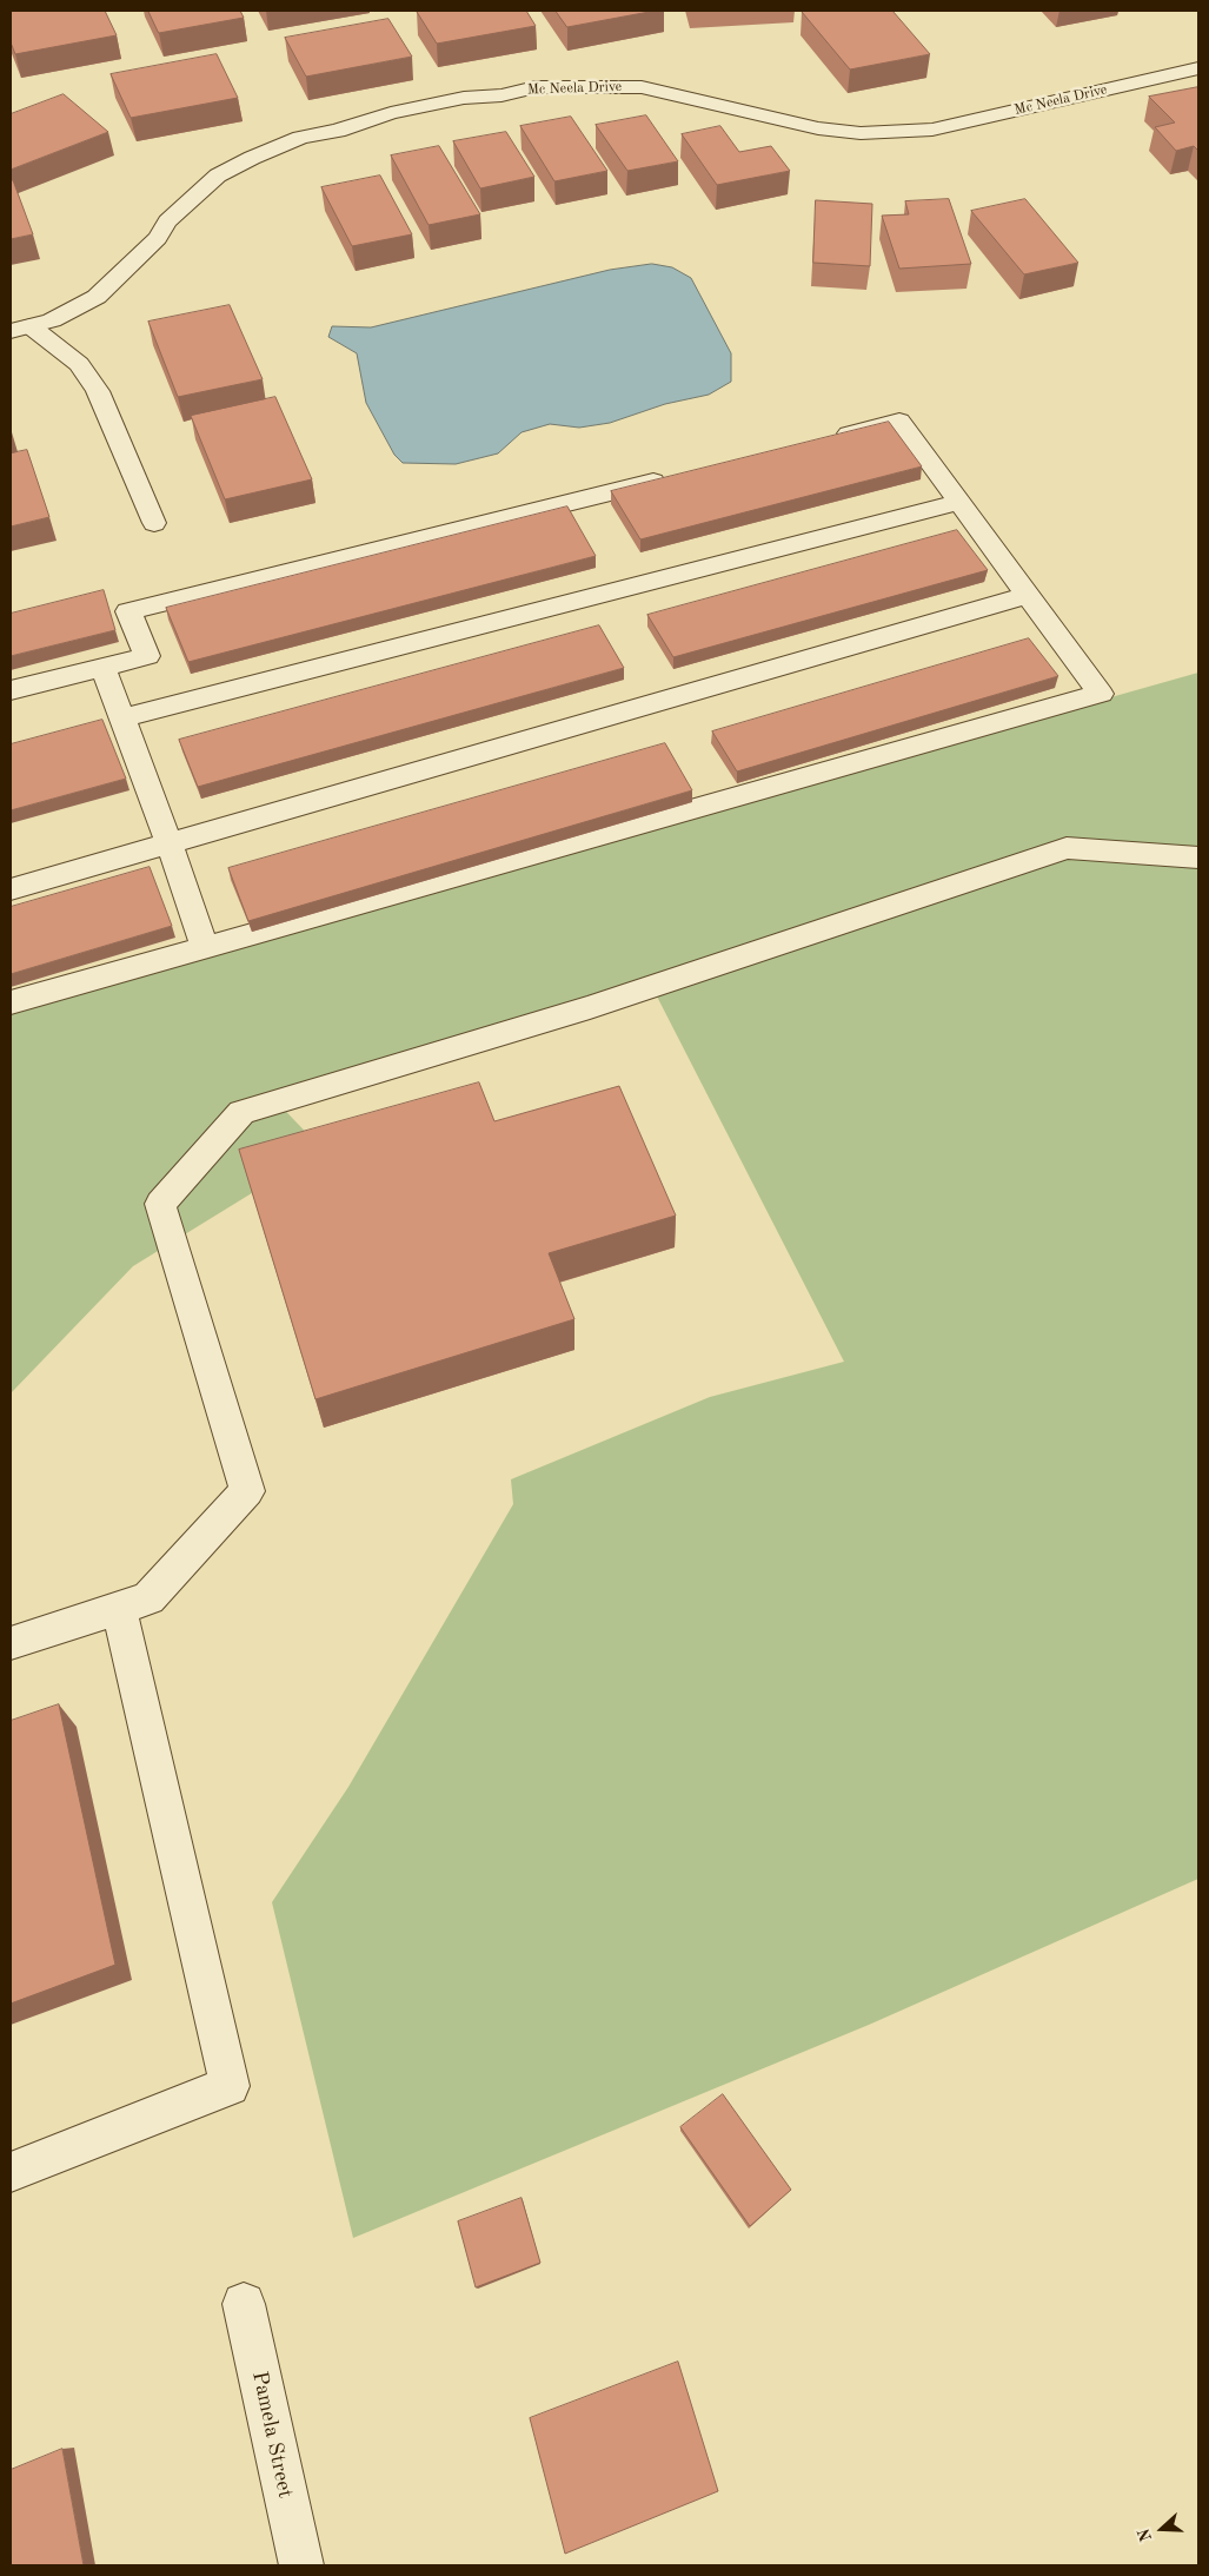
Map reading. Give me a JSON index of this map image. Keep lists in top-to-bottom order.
{
  "streets": {
    "street": ["Mc Neela Drive", "Pamela Street"]
  },
  "north": "left"
}
